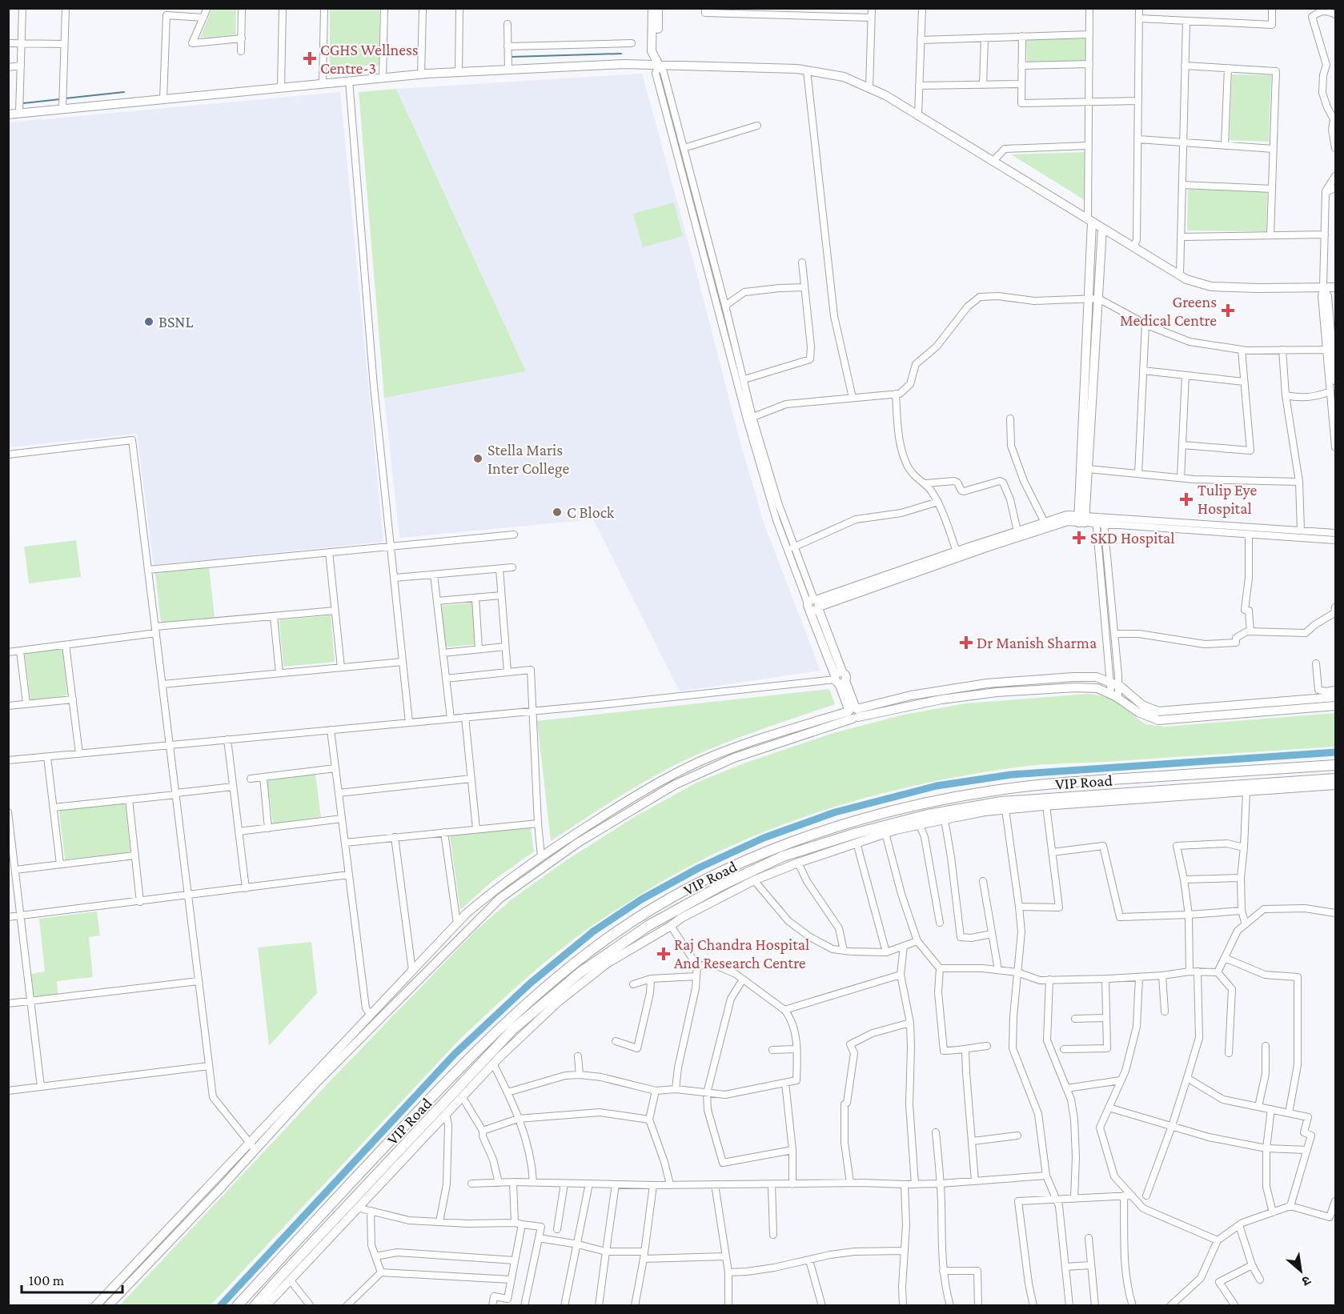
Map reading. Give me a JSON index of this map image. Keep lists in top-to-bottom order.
{
  "streets": {
    "main road": ["VIP Road"]
  },
  "places": {
    "health": [
      "CGHS Wellness Centre-3",
      "Greens Medical Centre",
      "Tulip Eye Hospital",
      "SKD Hospital",
      "Dr Manish Sharma",
      "Raj Chandra Hospital And Research Centre"
    ],
    "other": ["BSNL", "Stella Maris Inter College", "C Block"]
  },
  "scale_bar": "100 m",
  "north": "bottom right"
}
